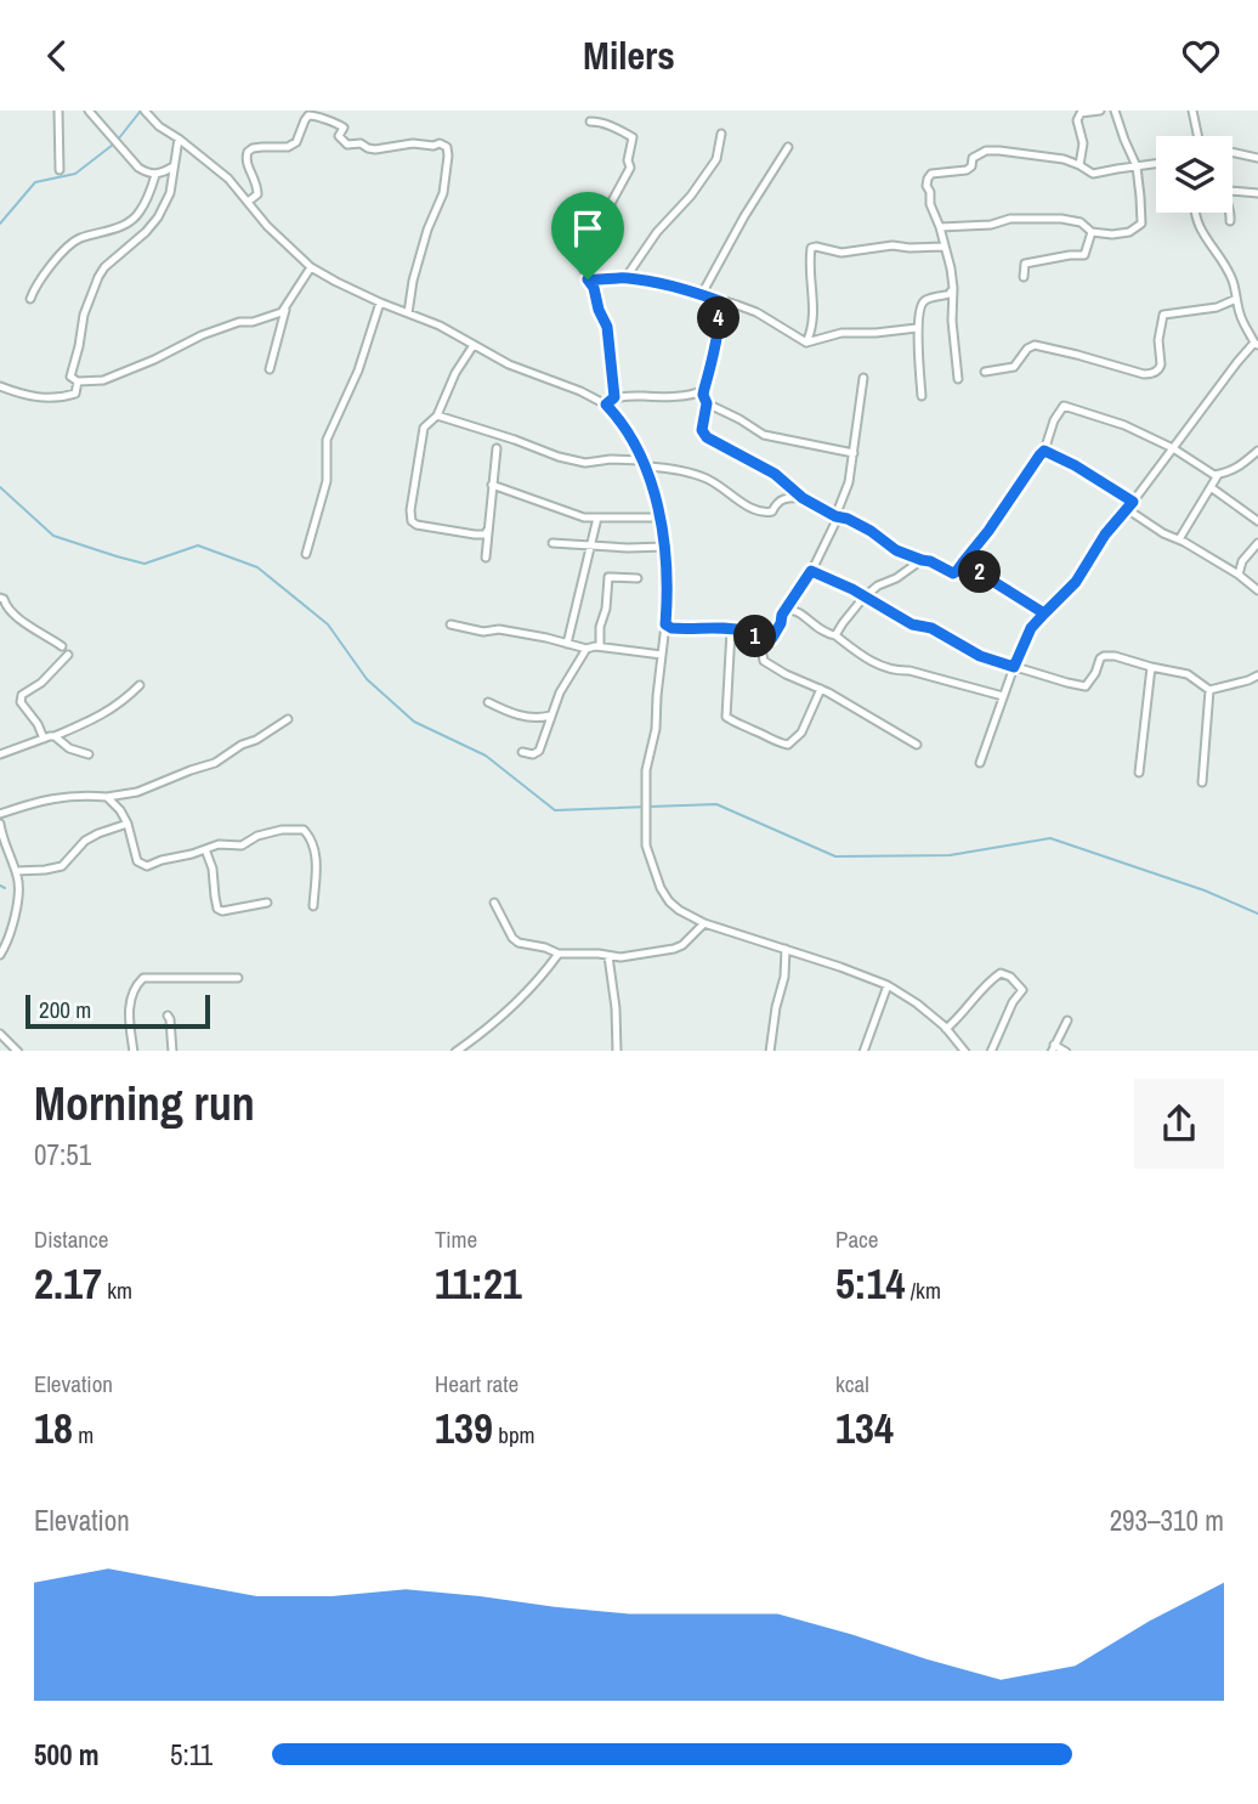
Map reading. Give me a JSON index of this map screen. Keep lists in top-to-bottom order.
{
  "scale_bar": "200 m",
  "page": {
    "header": "Milers",
    "pins": ["4", "2", "1"],
    "scale": "200 m",
    "heading": ["Morning run", "07:51"],
    "stats": [
      ["Distance", "2.17 km"],
      ["Time", "11:21"],
      ["Pace", "5:14 /km"],
      ["Elevation", "18 m"],
      ["Heart rate", "139 bpm"],
      ["kcal", "134"]
    ],
    "chart": ["Elevation", "293–310 m"],
    "list": [
      {
        "name": "500 m",
        "note": "5:11"
      }
    ]
  }
}
